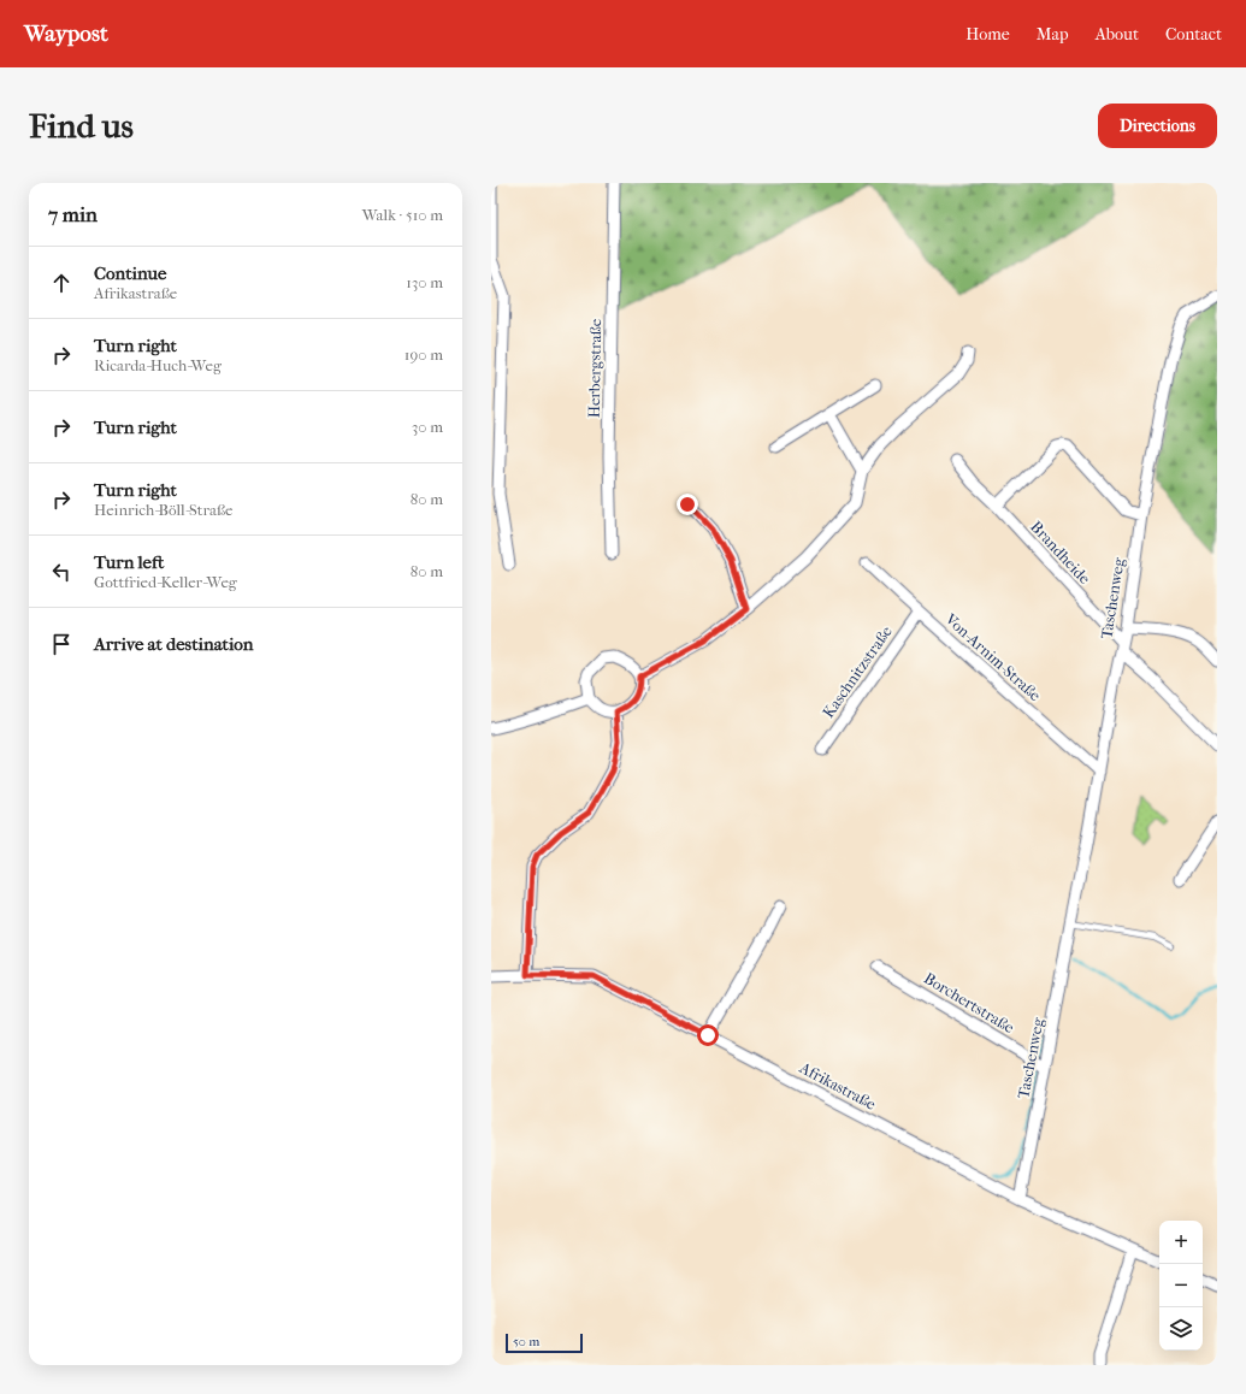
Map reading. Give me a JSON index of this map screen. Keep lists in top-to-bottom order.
{
  "streets": {
    "street": [
      "Herbergstraße",
      "Brandheide",
      "Taschenweg",
      "Von-Arnim-Straße",
      "Kaschnitzstraße",
      "Borchertstraße",
      "Afrikastraße"
    ]
  },
  "crossings": [
    ["Brandheide", "Taschenweg"],
    ["Taschenweg", "Von-Arnim-Straße"],
    ["Taschenweg", "Borchertstraße"],
    ["Taschenweg", "Afrikastraße"],
    ["Von-Arnim-Straße", "Kaschnitzstraße"]
  ],
  "scale_bar": "50 m",
  "page": {
    "header": "Waypost",
    "nav": [
      "Home",
      "Map",
      "About",
      "Contact"
    ],
    "buttons": "Directions",
    "title": "Find us",
    "heading": ["7 min", "Walk · 510 m"],
    "list": [
      ["Continue", "Afrikastraße", "130 m"],
      ["Turn right", "Ricarda-Huch-Weg", "190 m"],
      ["Turn right", "30 m"],
      ["Turn right", "Heinrich-Böll-Straße", "80 m"],
      ["Turn left", "Gottfried-Keller-Weg", "80 m"],
      "Arrive at destination"
    ],
    "map_buttons": ["+", "−"],
    "scale": "50 m"
  }
}
